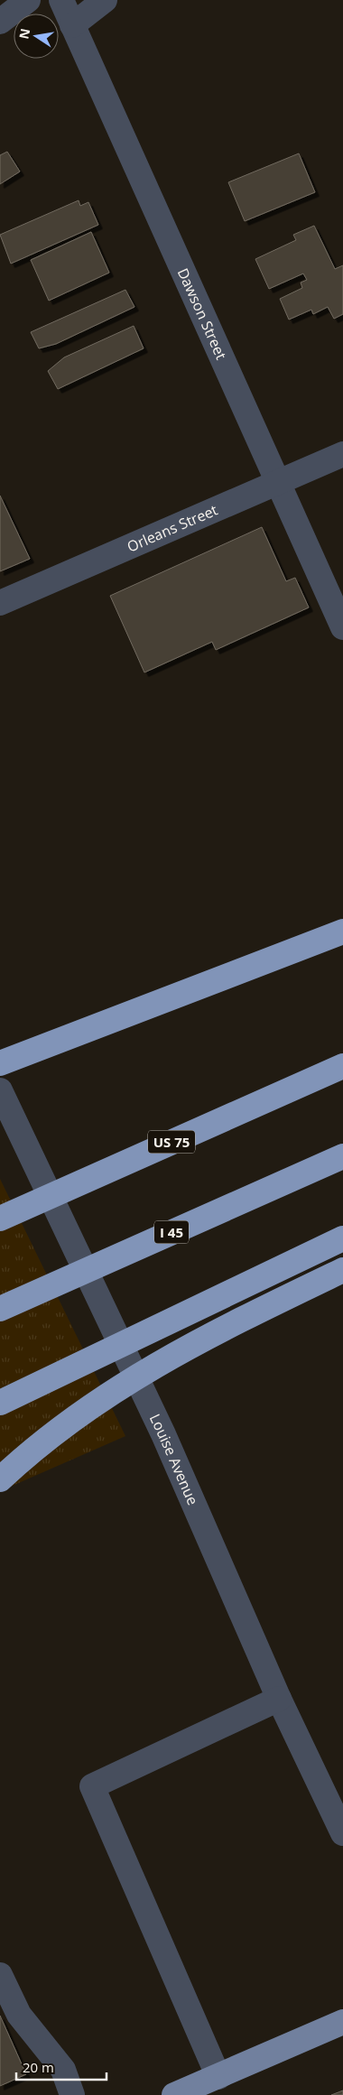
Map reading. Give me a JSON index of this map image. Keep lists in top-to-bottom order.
{
  "streets": {
    "highway": ["US 75", "I 45"],
    "street": ["Dawson Street", "Orleans Street", "Louise Avenue"]
  },
  "crossings": [
    ["Dawson Street", "Orleans Street"]
  ],
  "scale_bar": "20 m",
  "north": "left"
}
